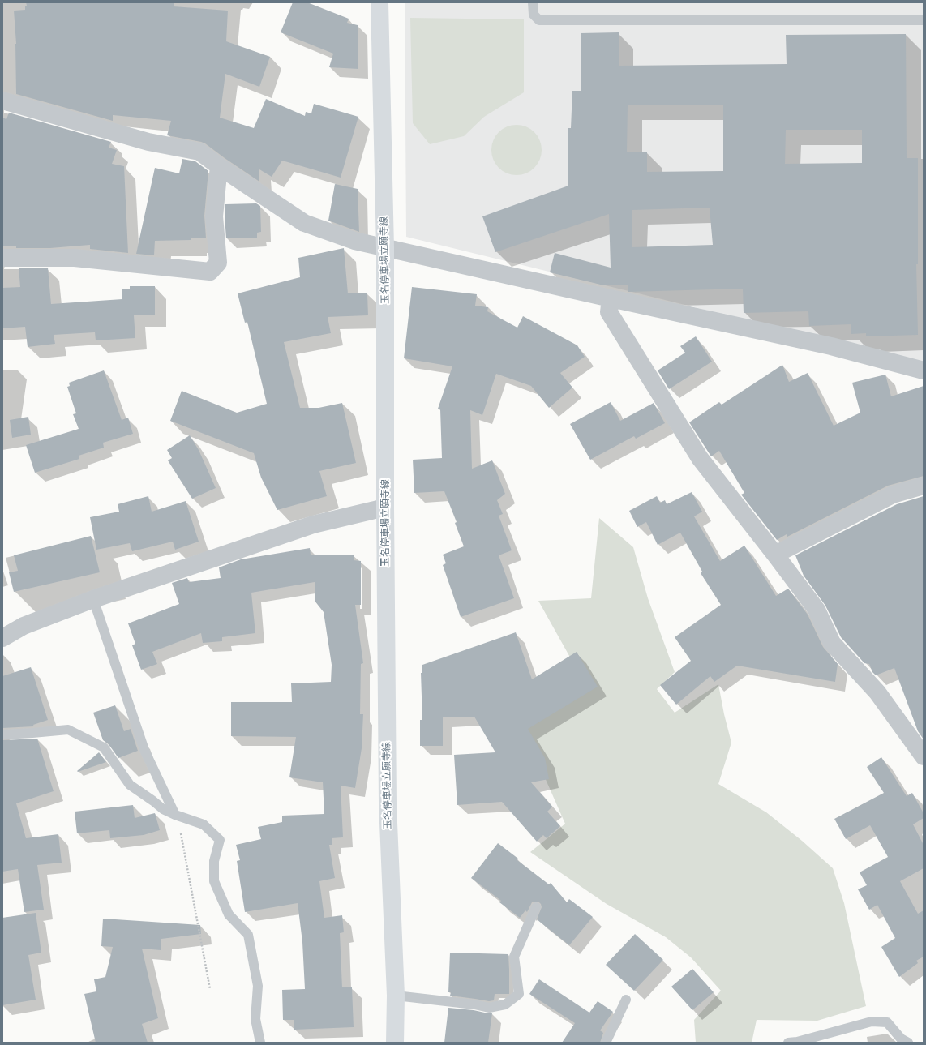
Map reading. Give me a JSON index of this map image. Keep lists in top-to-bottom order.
{
  "streets": {
    "main road": ["玉名停車場立願寺線"]
  }
}
